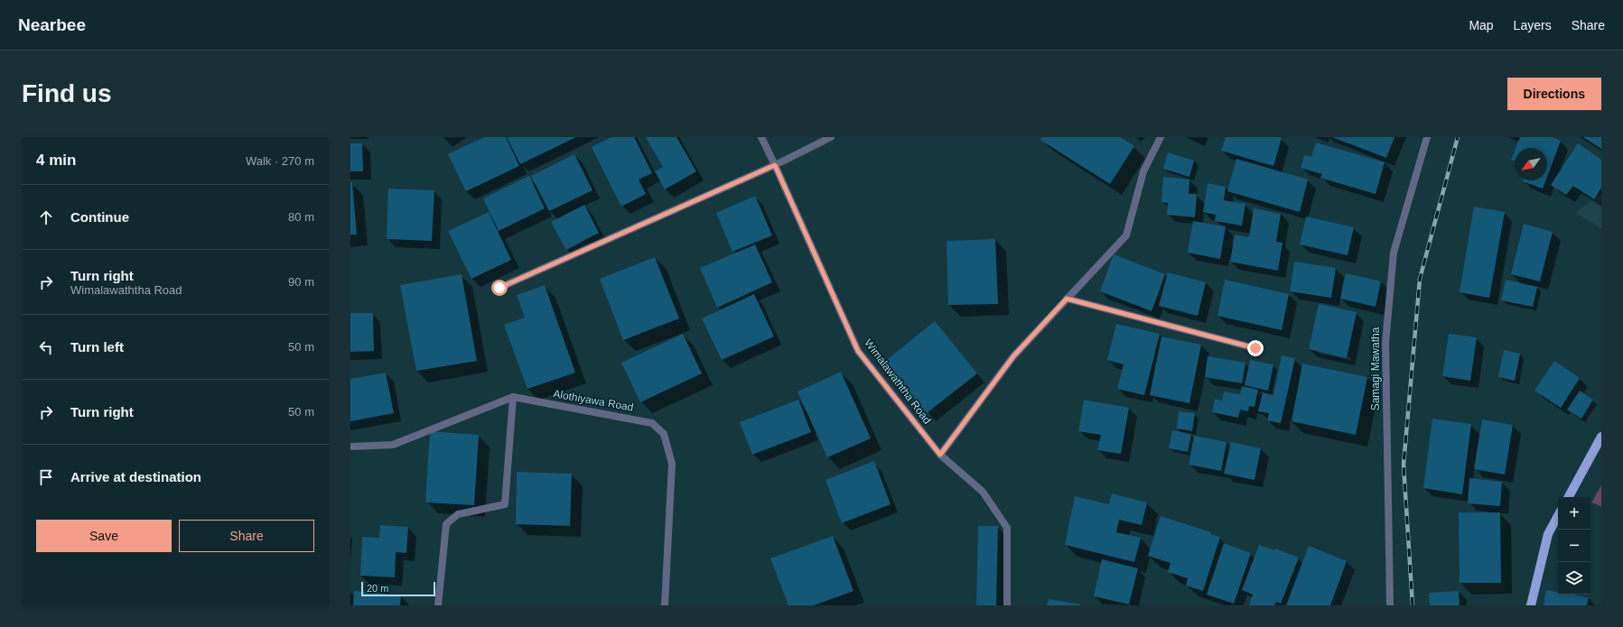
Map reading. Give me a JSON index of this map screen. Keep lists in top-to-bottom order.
{
  "streets": {
    "street": ["Samagi Mawatha", "Wimalawaththa Road", "Alothiyawa Road"]
  },
  "scale_bar": "20 m",
  "north": "bottom left",
  "page": {
    "header": "Nearbee",
    "nav": ["Map", "Layers", "Share"],
    "buttons": [
      "Directions",
      ["Save", "Share"]
    ],
    "title": "Find us",
    "heading": ["4 min", "Walk · 270 m"],
    "list": [
      ["Continue", "80 m"],
      ["Turn right", "Wimalawaththa Road", "90 m"],
      ["Turn left", "50 m"],
      ["Turn right", "50 m"],
      "Arrive at destination"
    ],
    "map_buttons": ["+", "−"],
    "scale": "20 m"
  }
}
